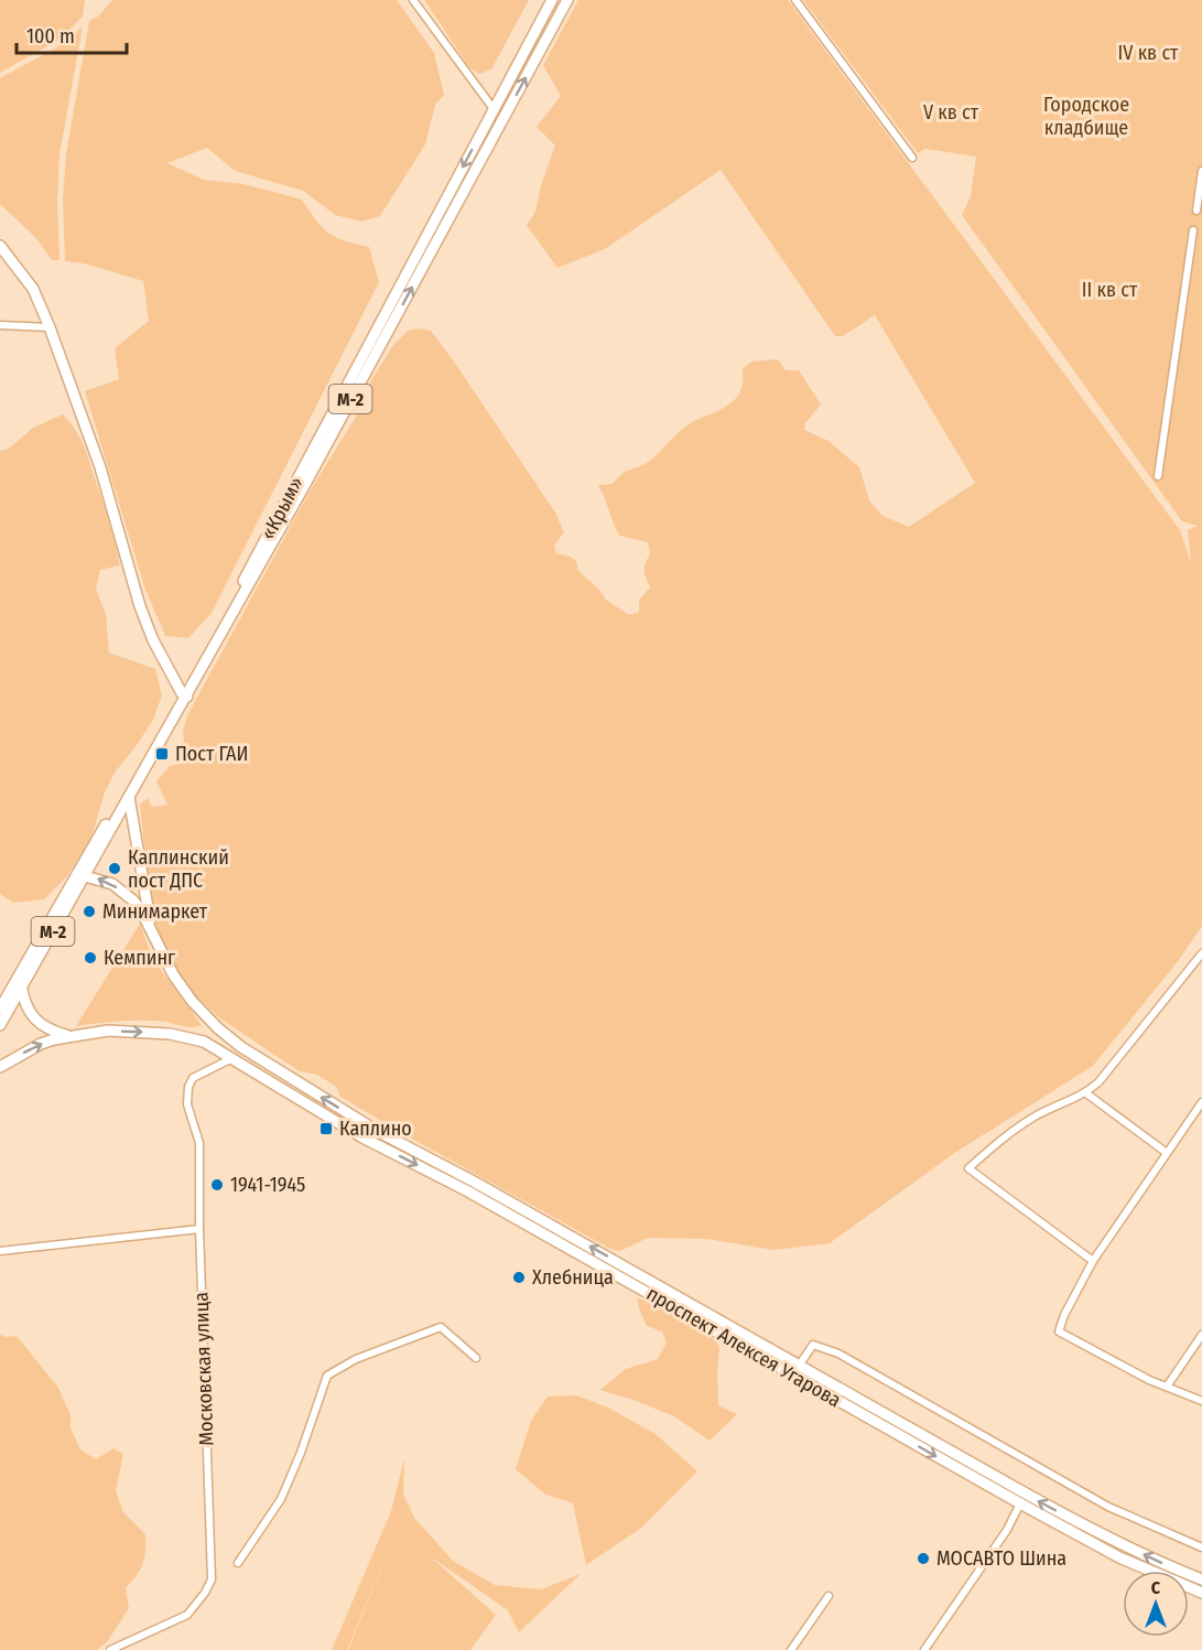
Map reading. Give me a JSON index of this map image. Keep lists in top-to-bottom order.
{
  "streets": {
    "main road": ["М-2", "«Крым»", "проспект Алексея Угарова"],
    "street": ["Московская улица"]
  },
  "crossings": [
    ["М-2", "«Крым»"],
    ["«Крым»", "проспект Алексея Угарова"],
    ["проспект Алексея Угарова", "Московская улица"]
  ],
  "parks": [
    "IV кв ст",
    "Городское кладбище",
    "V кв ст",
    "II кв ст"
  ],
  "places": {
    "transit": ["Пост ГАИ", "Каплино"],
    "other": [
      "Каплинский пост ДПС",
      "Минимаркет",
      "Кемпинг",
      "1941-1945",
      "Хлебница",
      "МОСАВТО Шина"
    ]
  },
  "scale_bar": "100 m",
  "north": "top"
}
